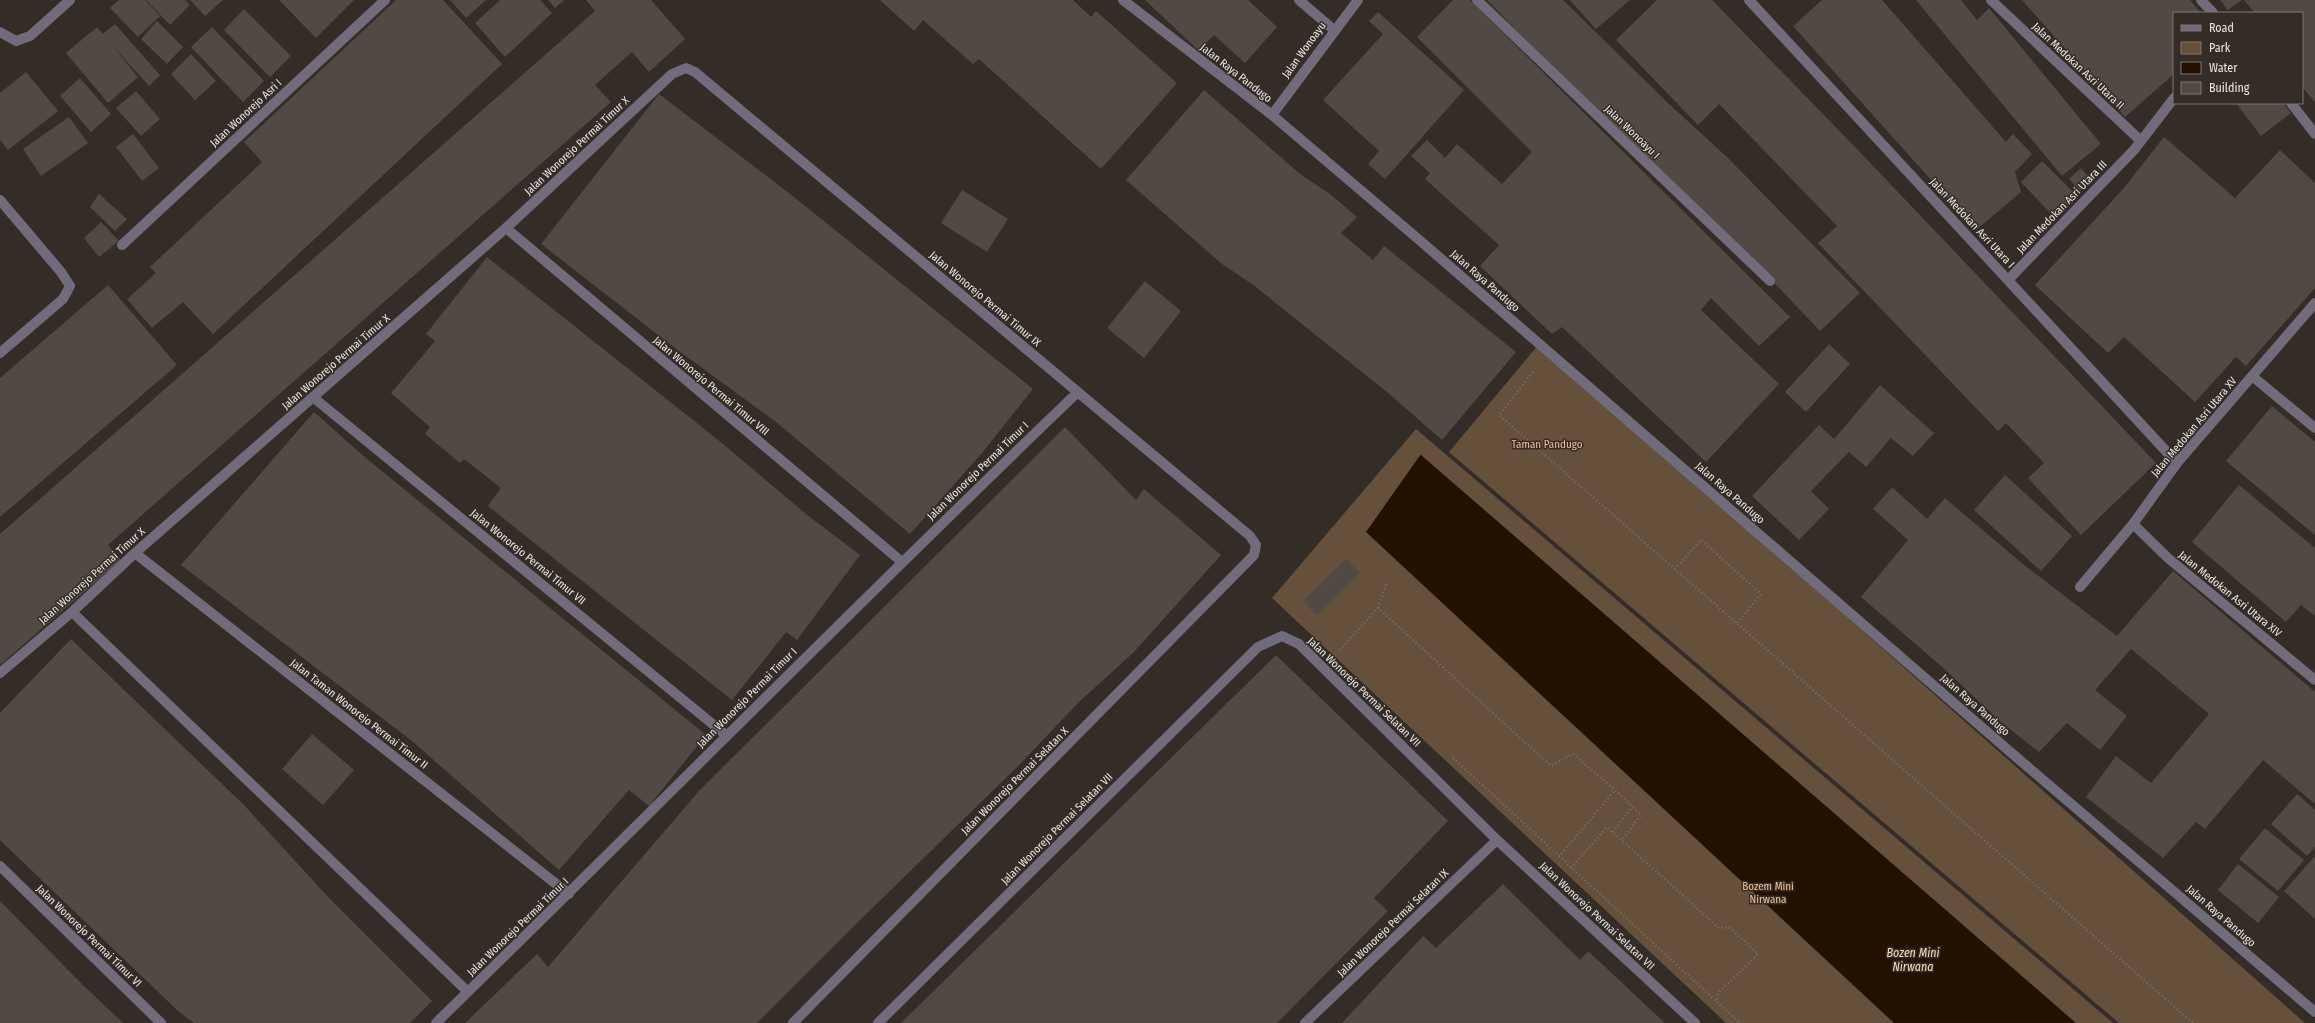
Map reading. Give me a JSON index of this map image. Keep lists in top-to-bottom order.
{
  "streets": {
    "street": [
      "Jalan Wonoayu",
      "Jalan Medokan Asri Utara II",
      "Jalan Raya Pandugo",
      "Jalan Wonorejo Asri I",
      "Jalan Wonoayu I",
      "Jalan Wonorejo Permai Timur X",
      "Jalan Medokan Asri Utara III",
      "Jalan Medokan Asri Utara I",
      "Jalan Wonorejo Permai Timur IX",
      "Jalan Wonorejo Permai Timur VIII",
      "Jalan Medokan Asri Utara XV",
      "Jalan Wonorejo Permai Timur I",
      "Jalan Wonorejo Permai Timur VII",
      "Jalan Medokan Asri Utara XIV",
      "Jalan Wonorejo Permai Selatan VII",
      "Jalan Taman Wonorejo Permai Timur II",
      "Jalan Wonorejo Permai Selatan X",
      "Jalan Wonorejo Permai Selatan IX",
      "Jalan Wonorejo Permai Timur VI"
    ]
  },
  "crossings": [
    ["Jalan Wonoayu", "Jalan Raya Pandugo"],
    ["Jalan Medokan Asri Utara II", "Jalan Medokan Asri Utara III"],
    ["Jalan Wonorejo Permai Timur X", "Jalan Wonorejo Permai Timur IX"],
    ["Jalan Wonorejo Permai Timur X", "Jalan Wonorejo Permai Timur VIII"],
    ["Jalan Wonorejo Permai Timur X", "Jalan Wonorejo Permai Timur VII"],
    ["Jalan Wonorejo Permai Timur X", "Jalan Taman Wonorejo Permai Timur II"],
    ["Jalan Medokan Asri Utara III", "Jalan Medokan Asri Utara I"],
    ["Jalan Medokan Asri Utara I", "Jalan Medokan Asri Utara XV"],
    ["Jalan Wonorejo Permai Timur IX", "Jalan Wonorejo Permai Timur I"],
    ["Jalan Wonorejo Permai Timur IX", "Jalan Wonorejo Permai Selatan X"],
    ["Jalan Wonorejo Permai Timur VIII", "Jalan Wonorejo Permai Timur I"],
    ["Jalan Medokan Asri Utara XV", "Jalan Medokan Asri Utara XIV"],
    ["Jalan Wonorejo Permai Timur I", "Jalan Wonorejo Permai Timur VII"],
    ["Jalan Wonorejo Permai Timur I", "Jalan Taman Wonorejo Permai Timur II"],
    ["Jalan Wonorejo Permai Selatan VII", "Jalan Wonorejo Permai Selatan IX"]
  ],
  "water": ["Bozen Mini Nirwana"],
  "parks": ["Taman Pandugo", "Bozem Mini Nirwana"],
  "legend": [
    "Road",
    "Park",
    "Water",
    "Building"
  ]
}
